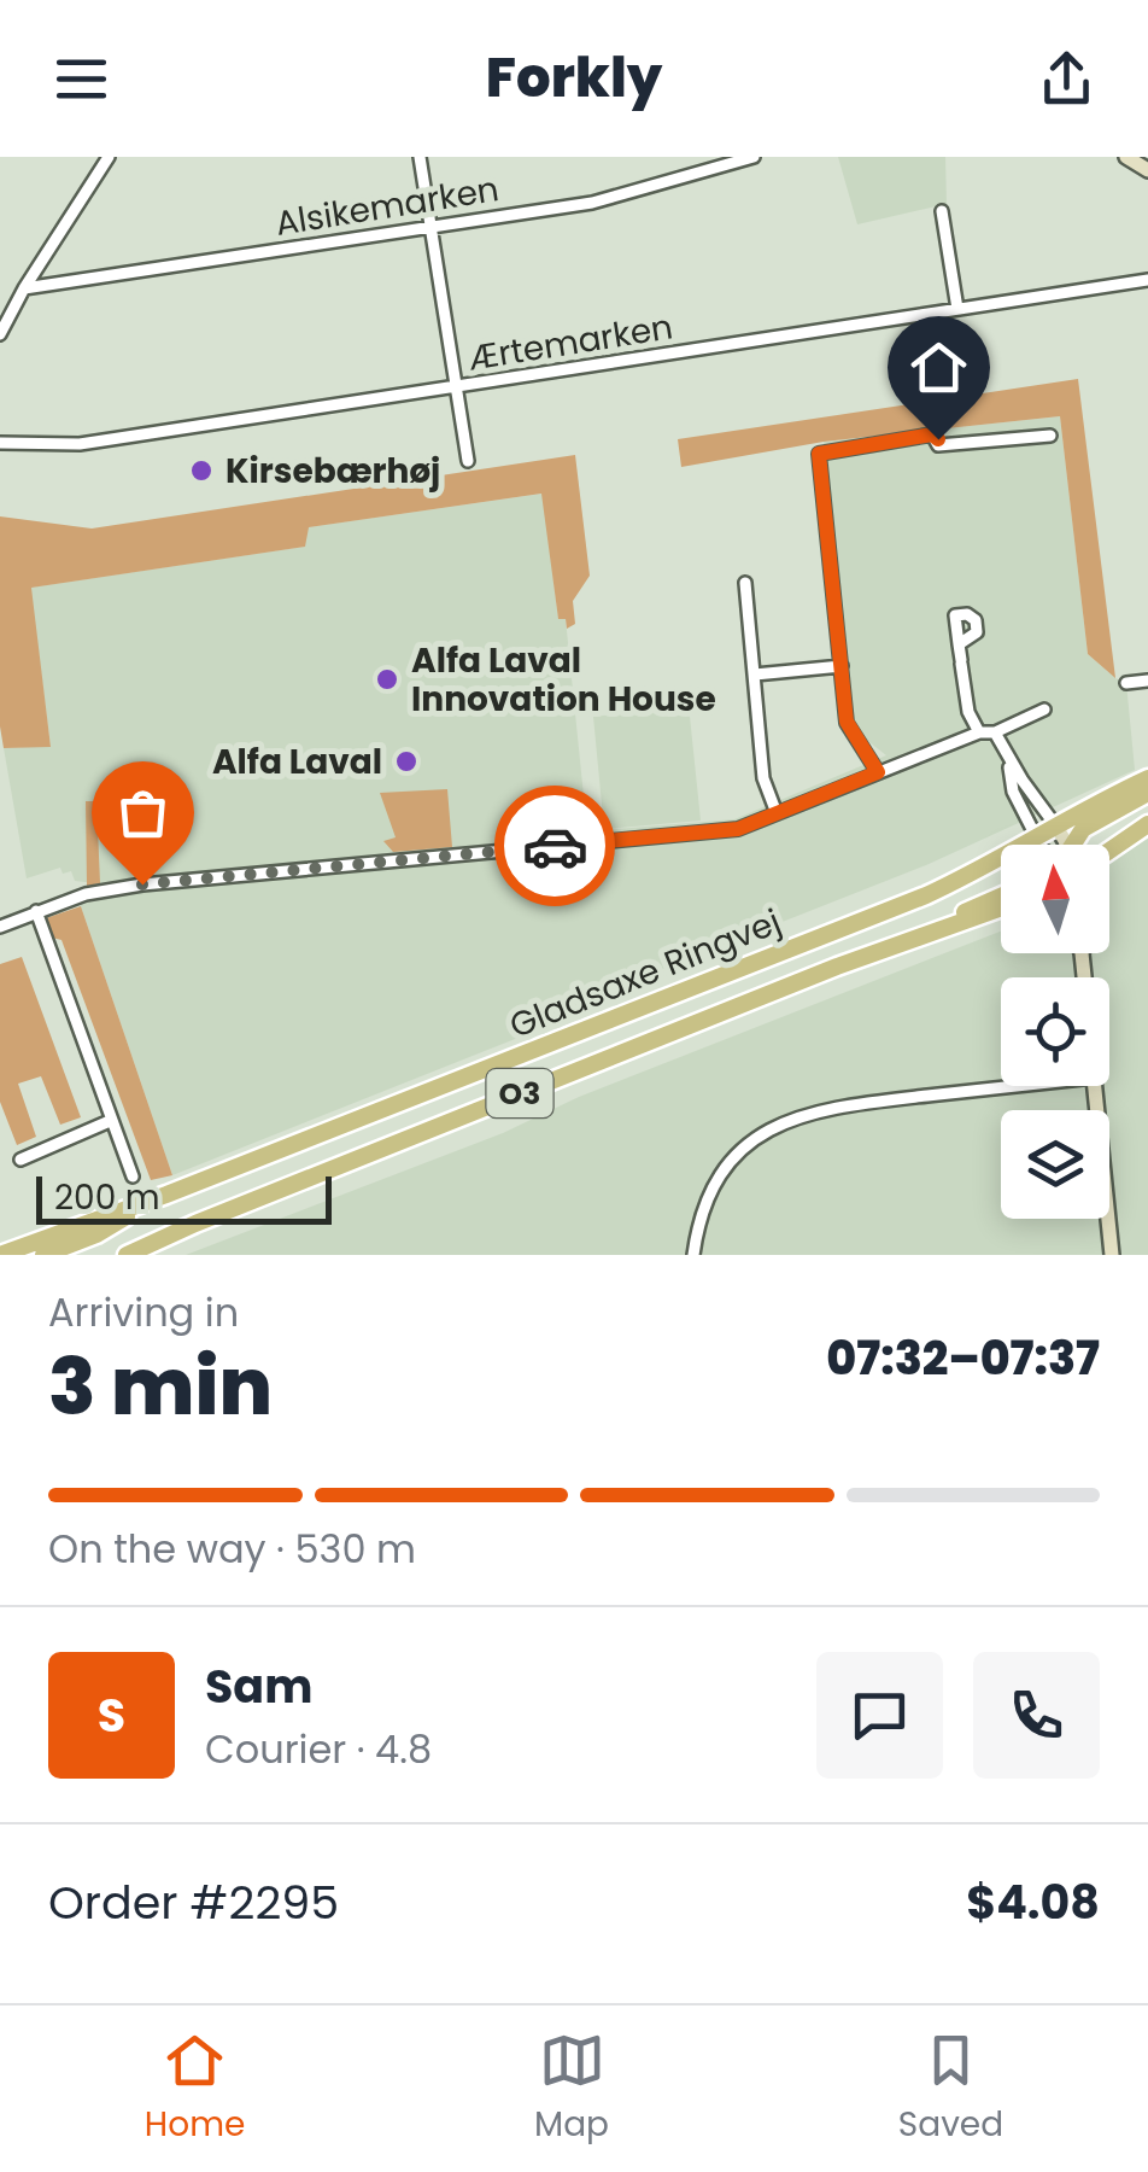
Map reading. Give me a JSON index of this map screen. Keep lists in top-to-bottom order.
{
  "streets": {
    "main road": ["Gladsaxe Ringvej", "O3"],
    "street": ["Alsikemarken", "Ærtemarken"]
  },
  "places": ["Kirsebærhøj", "Alfa Laval Innovation House", "Alfa Laval"],
  "scale_bar": "200 m",
  "north": "top",
  "page": {
    "header": "Forkly",
    "scale": "200 m",
    "heading": ["3 min", "Arriving in", "07:32–07:37"],
    "panel": [
      "Sam",
      "Courier · 4.8",
      "Order #2295",
      "$4.08"
    ],
    "bar": "On the way · 530 m",
    "round": "S",
    "tabs": ["Home", "Map", "Saved"]
  }
}
